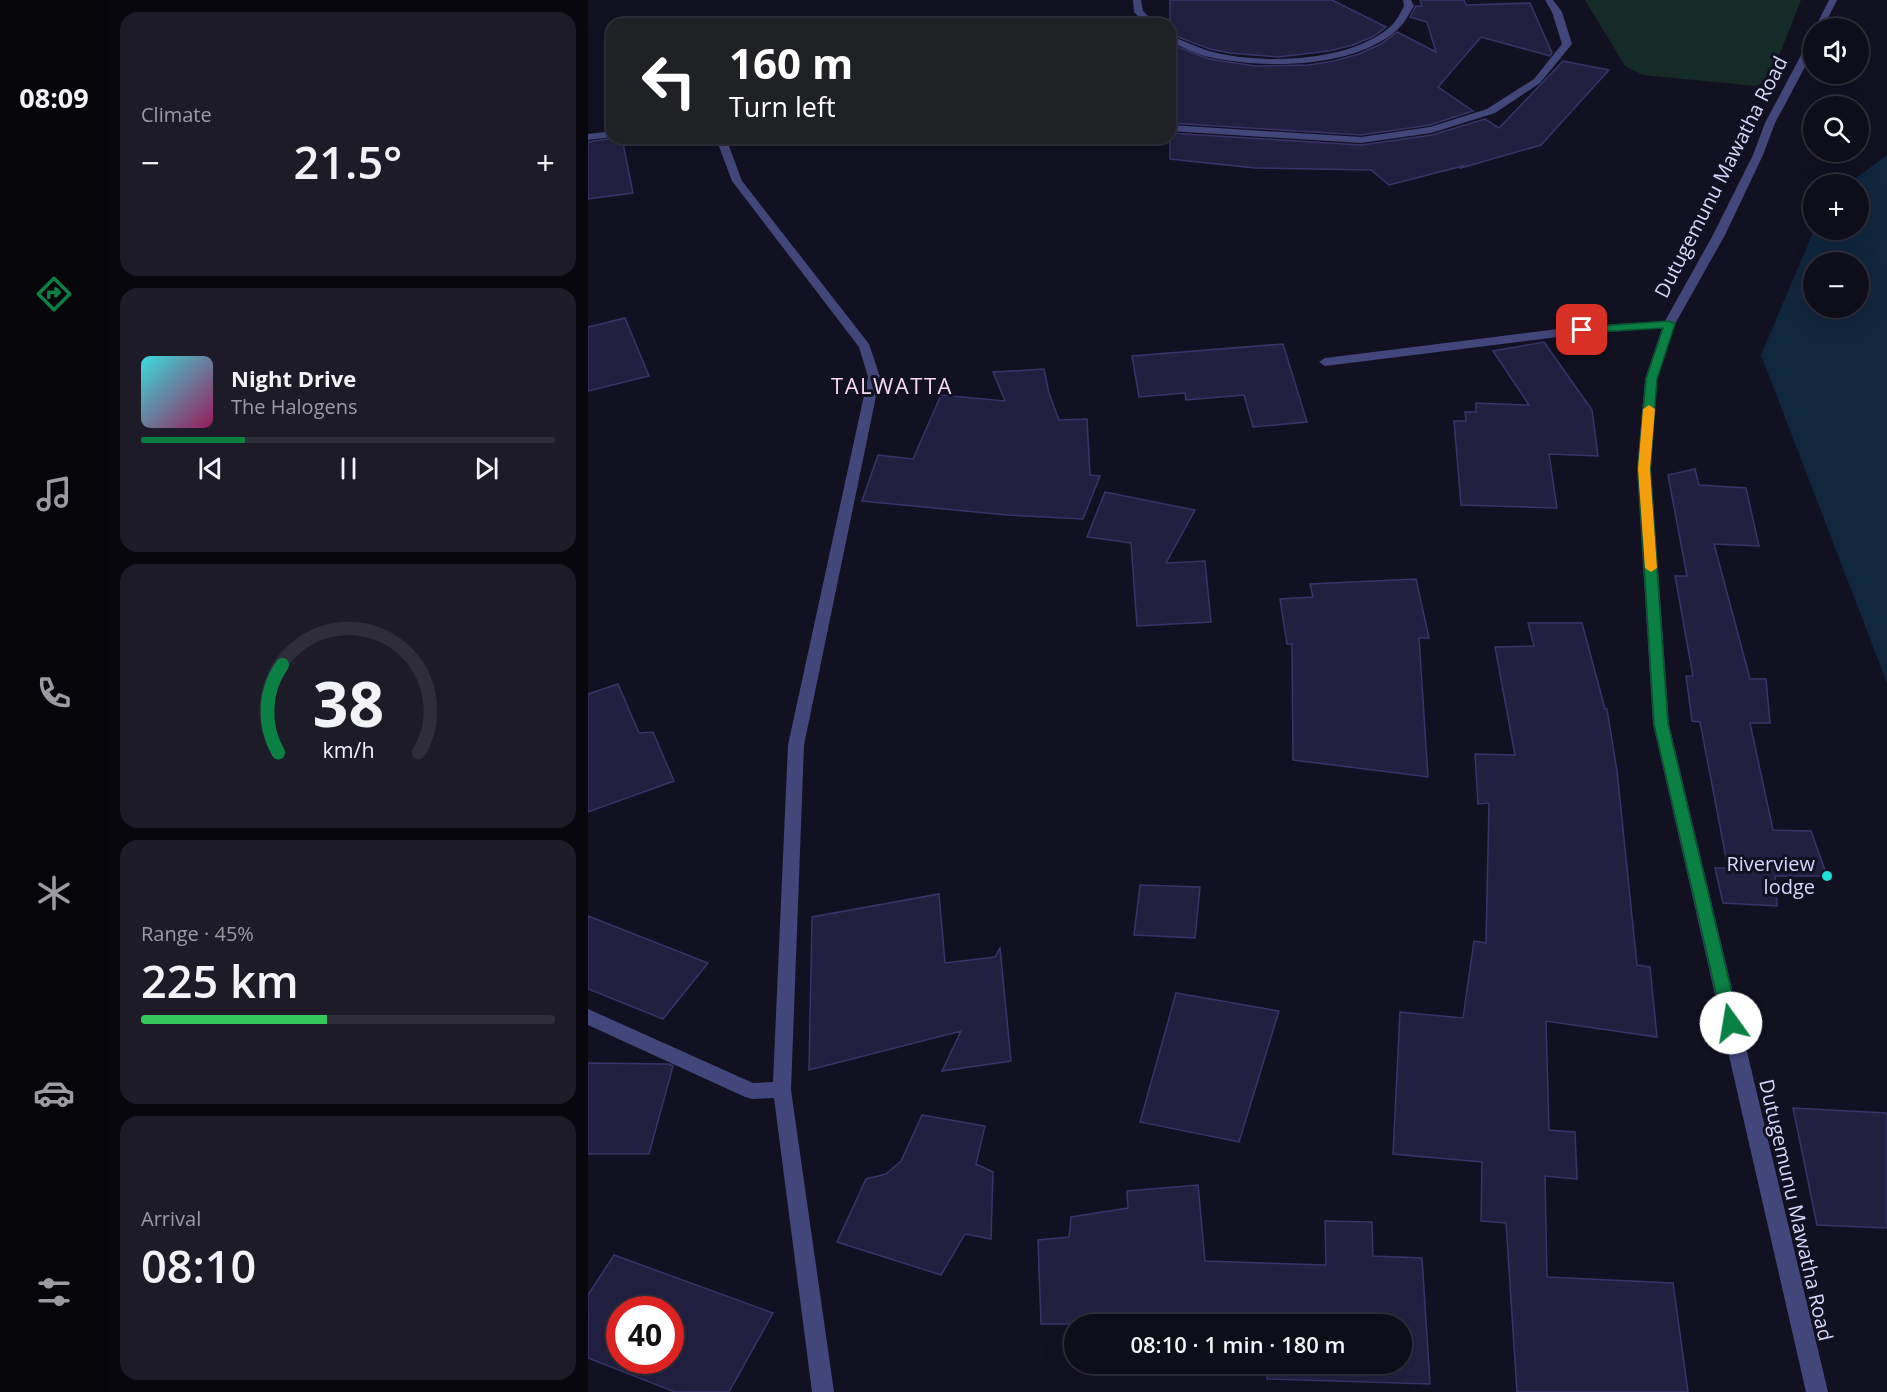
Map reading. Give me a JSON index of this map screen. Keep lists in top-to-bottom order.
{
  "streets": {
    "street": ["Dutugemunu Mawatha Road"]
  },
  "districts": ["TALWATTA"],
  "places": ["Riverview lodge"],
  "page": {
    "tabs": "08:09",
    "tile": [
      "Climate",
      ["Range · 45%", "225 km"],
      ["Arrival", "08:10"]
    ],
    "map_buttons": ["+", "−"],
    "turn": ["160 m", "Turn left"],
    "heat": ["−", "21.5°", "+"],
    "song": ["Night Drive", "The Halogens"],
    "limit": "40",
    "trip": "08:10 · 1 min · 180 m",
    "gauge": ["38", "km/h"]
  }
}
